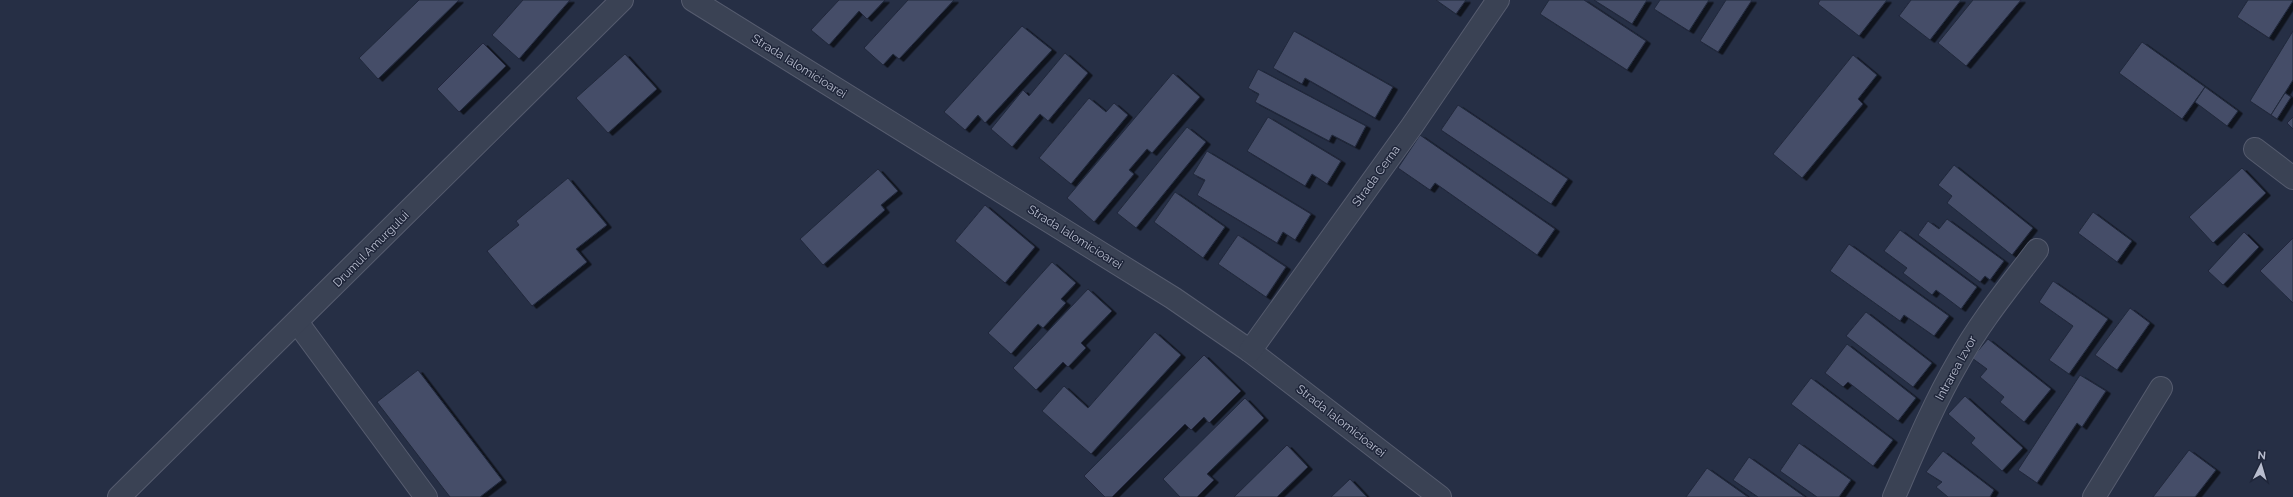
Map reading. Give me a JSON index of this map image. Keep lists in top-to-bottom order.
{
  "streets": {
    "street": [
      "Strada Ialomicioarei",
      "Strada Cerna",
      "Drumul Amurgului",
      "Intrarea Izvor"
    ]
  },
  "crossings": [
    ["Strada Ialomicioarei", "Strada Cerna"]
  ],
  "north": "top"
}
